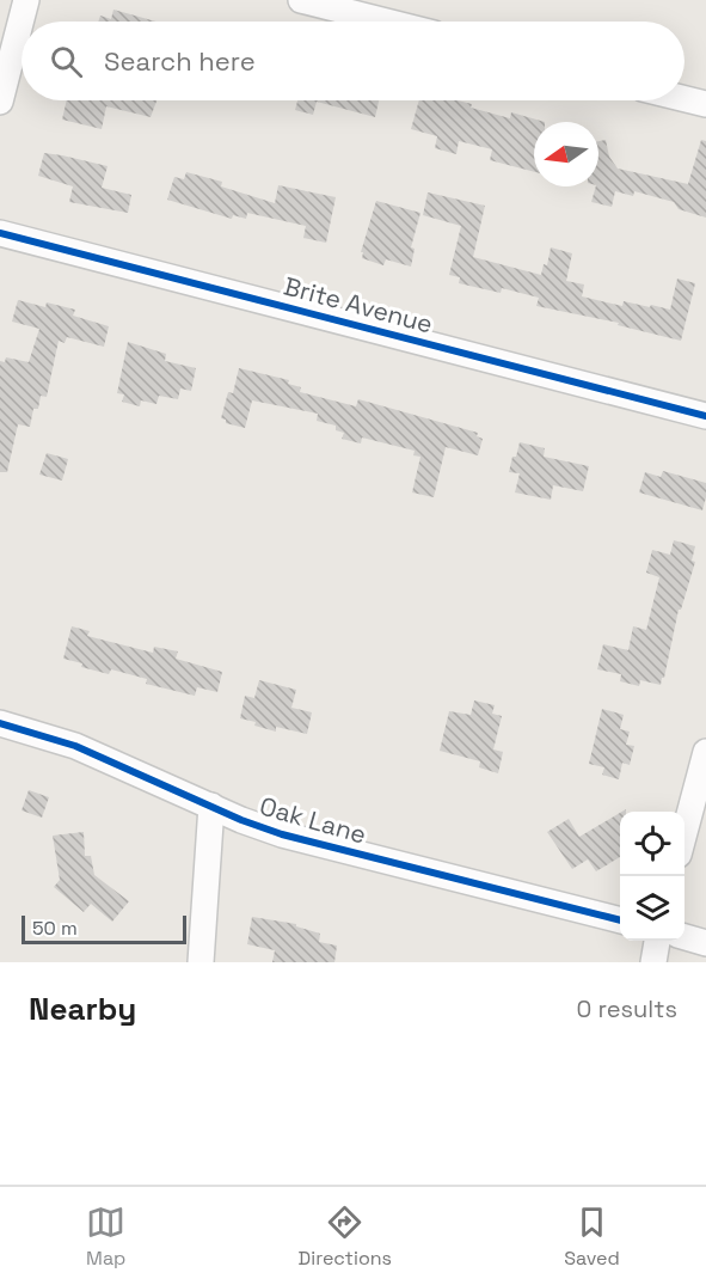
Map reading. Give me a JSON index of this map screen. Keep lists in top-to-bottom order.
{
  "streets": {
    "street": ["Brite Avenue", "Oak Lane"]
  },
  "scale_bar": "50 m",
  "north": "left",
  "page": {
    "search": "Search here",
    "scale": "50 m",
    "heading": ["Nearby", "0 results"],
    "nav": ["Map", "Directions", "Saved"]
  }
}
